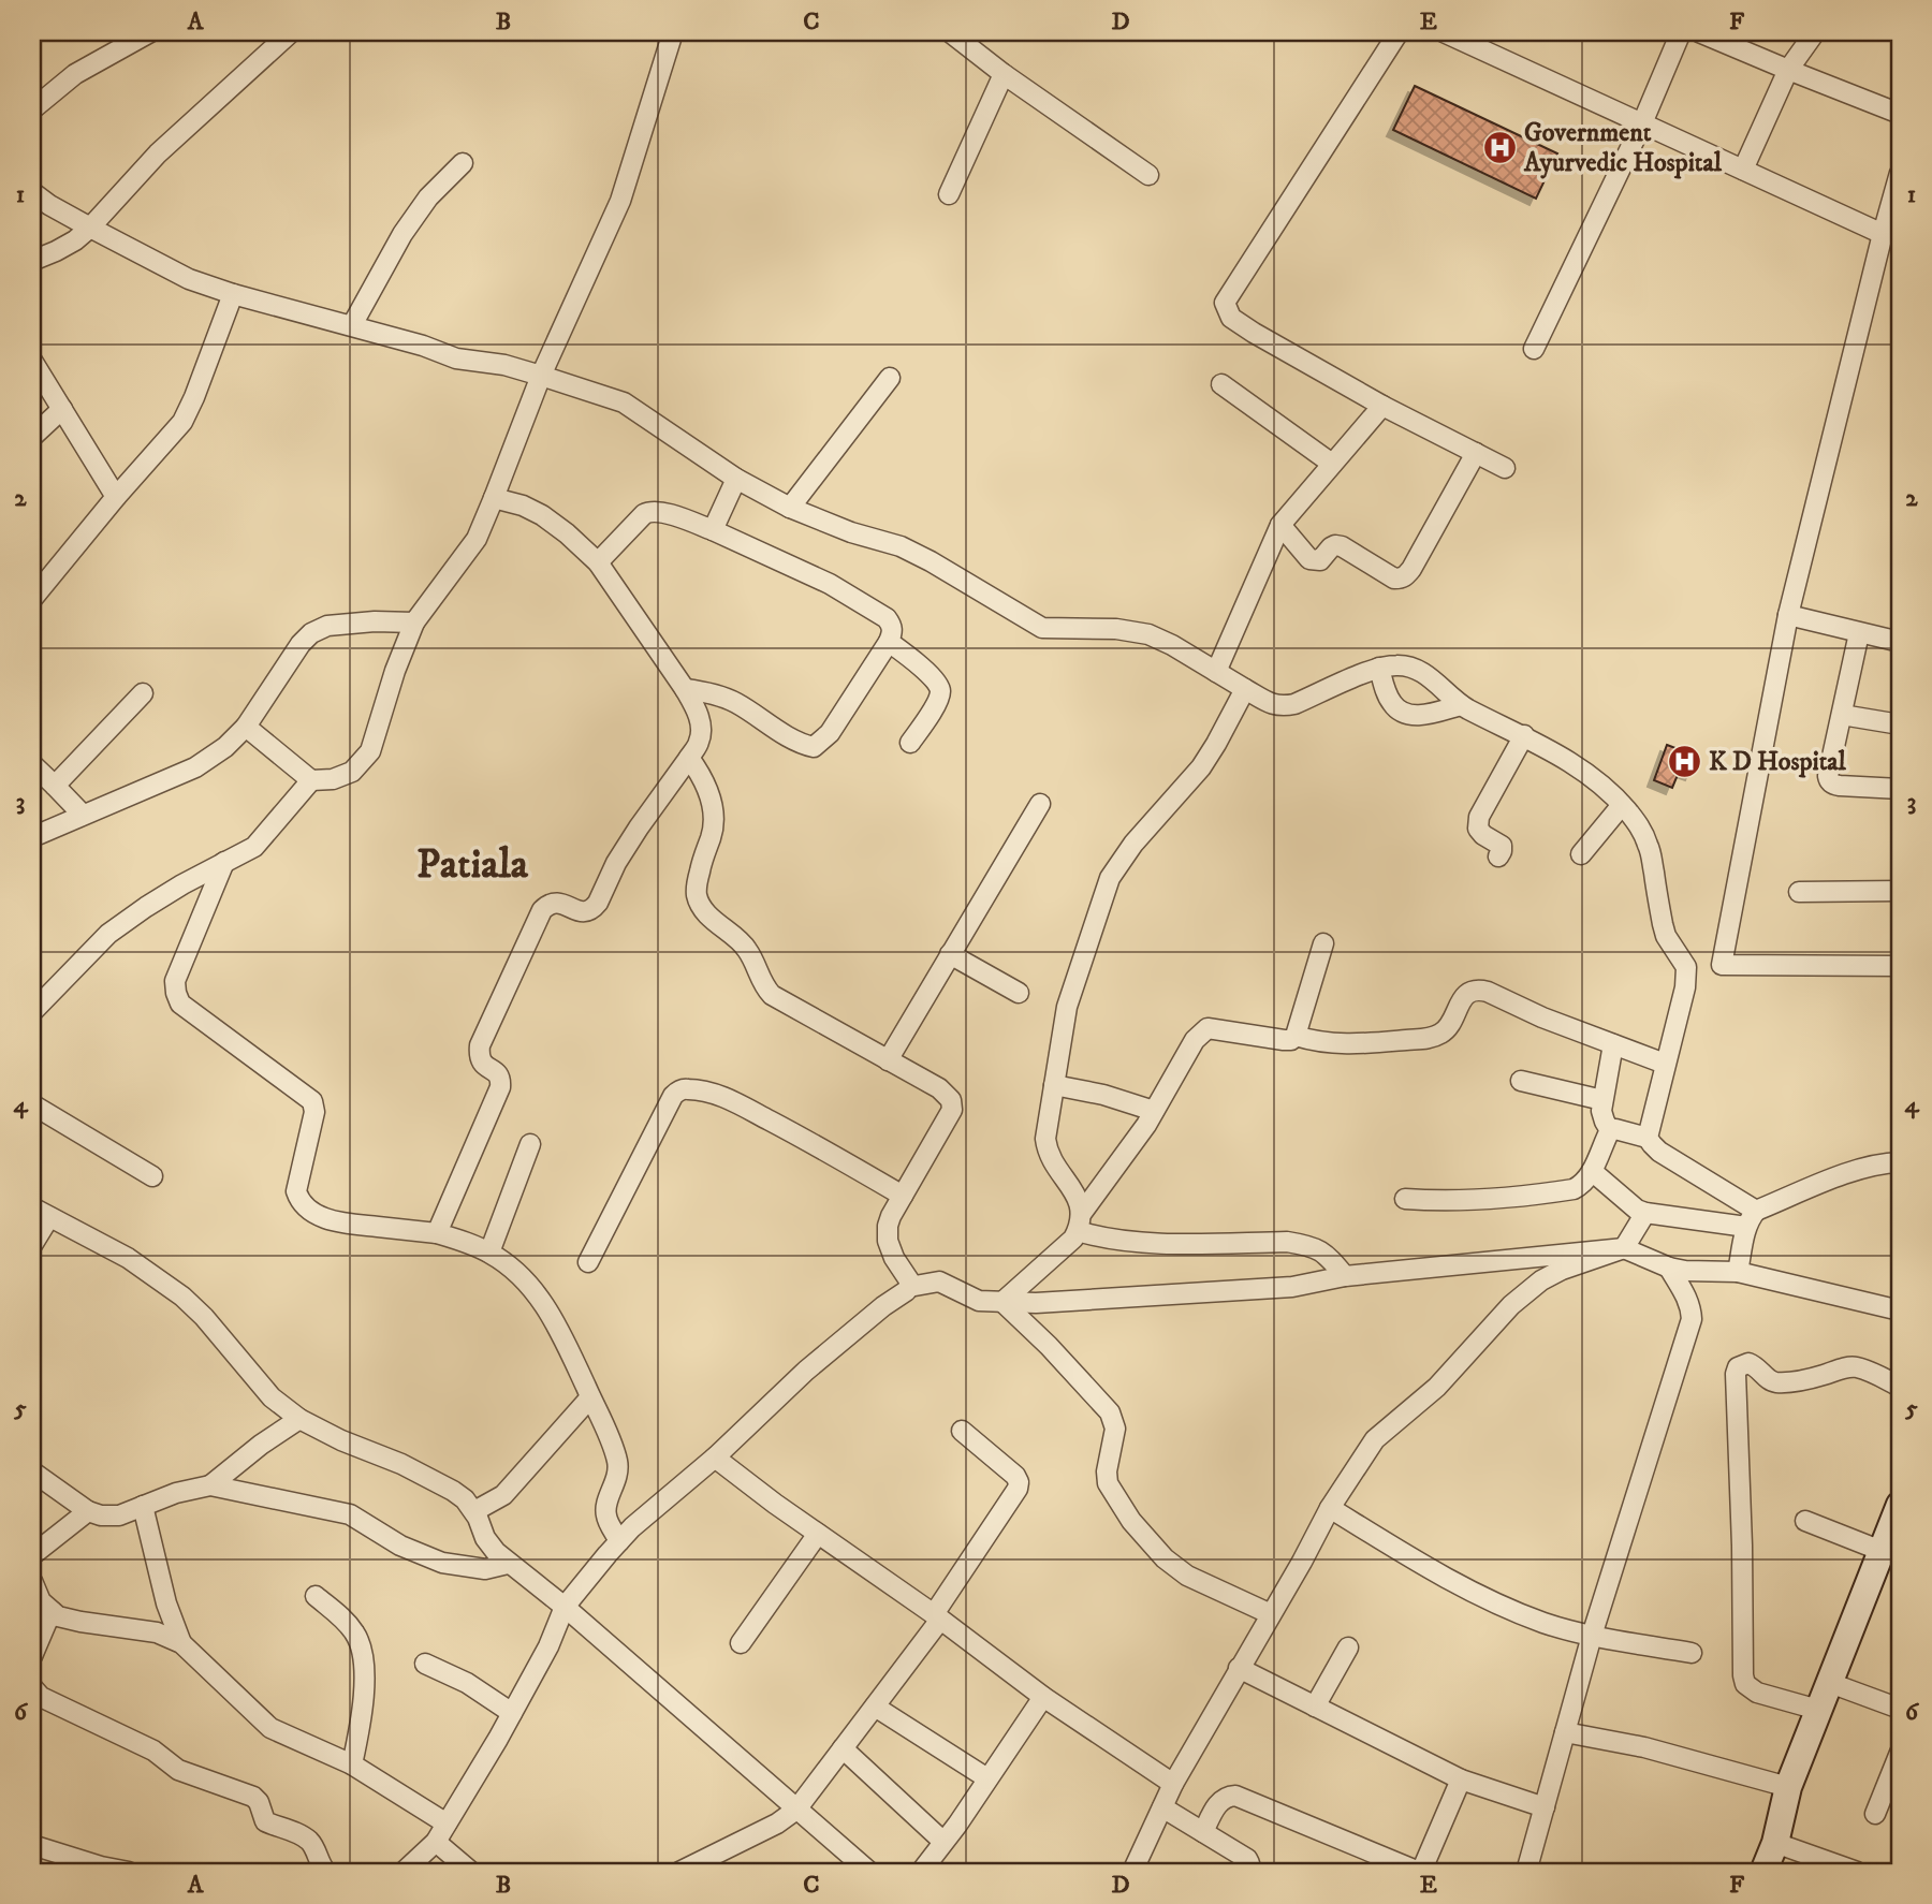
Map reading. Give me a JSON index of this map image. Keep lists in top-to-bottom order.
{
  "districts": ["Patiala"],
  "places": {
    "hospital": ["Government Ayurvedic Hospital", "K D Hospital"]
  },
  "grid": {
    "columns": [
      "A",
      "B",
      "C",
      "D",
      "E",
      "F"
    ],
    "rows": [
      "1",
      "2",
      "3",
      "4",
      "5",
      "6"
    ]
  }
}
